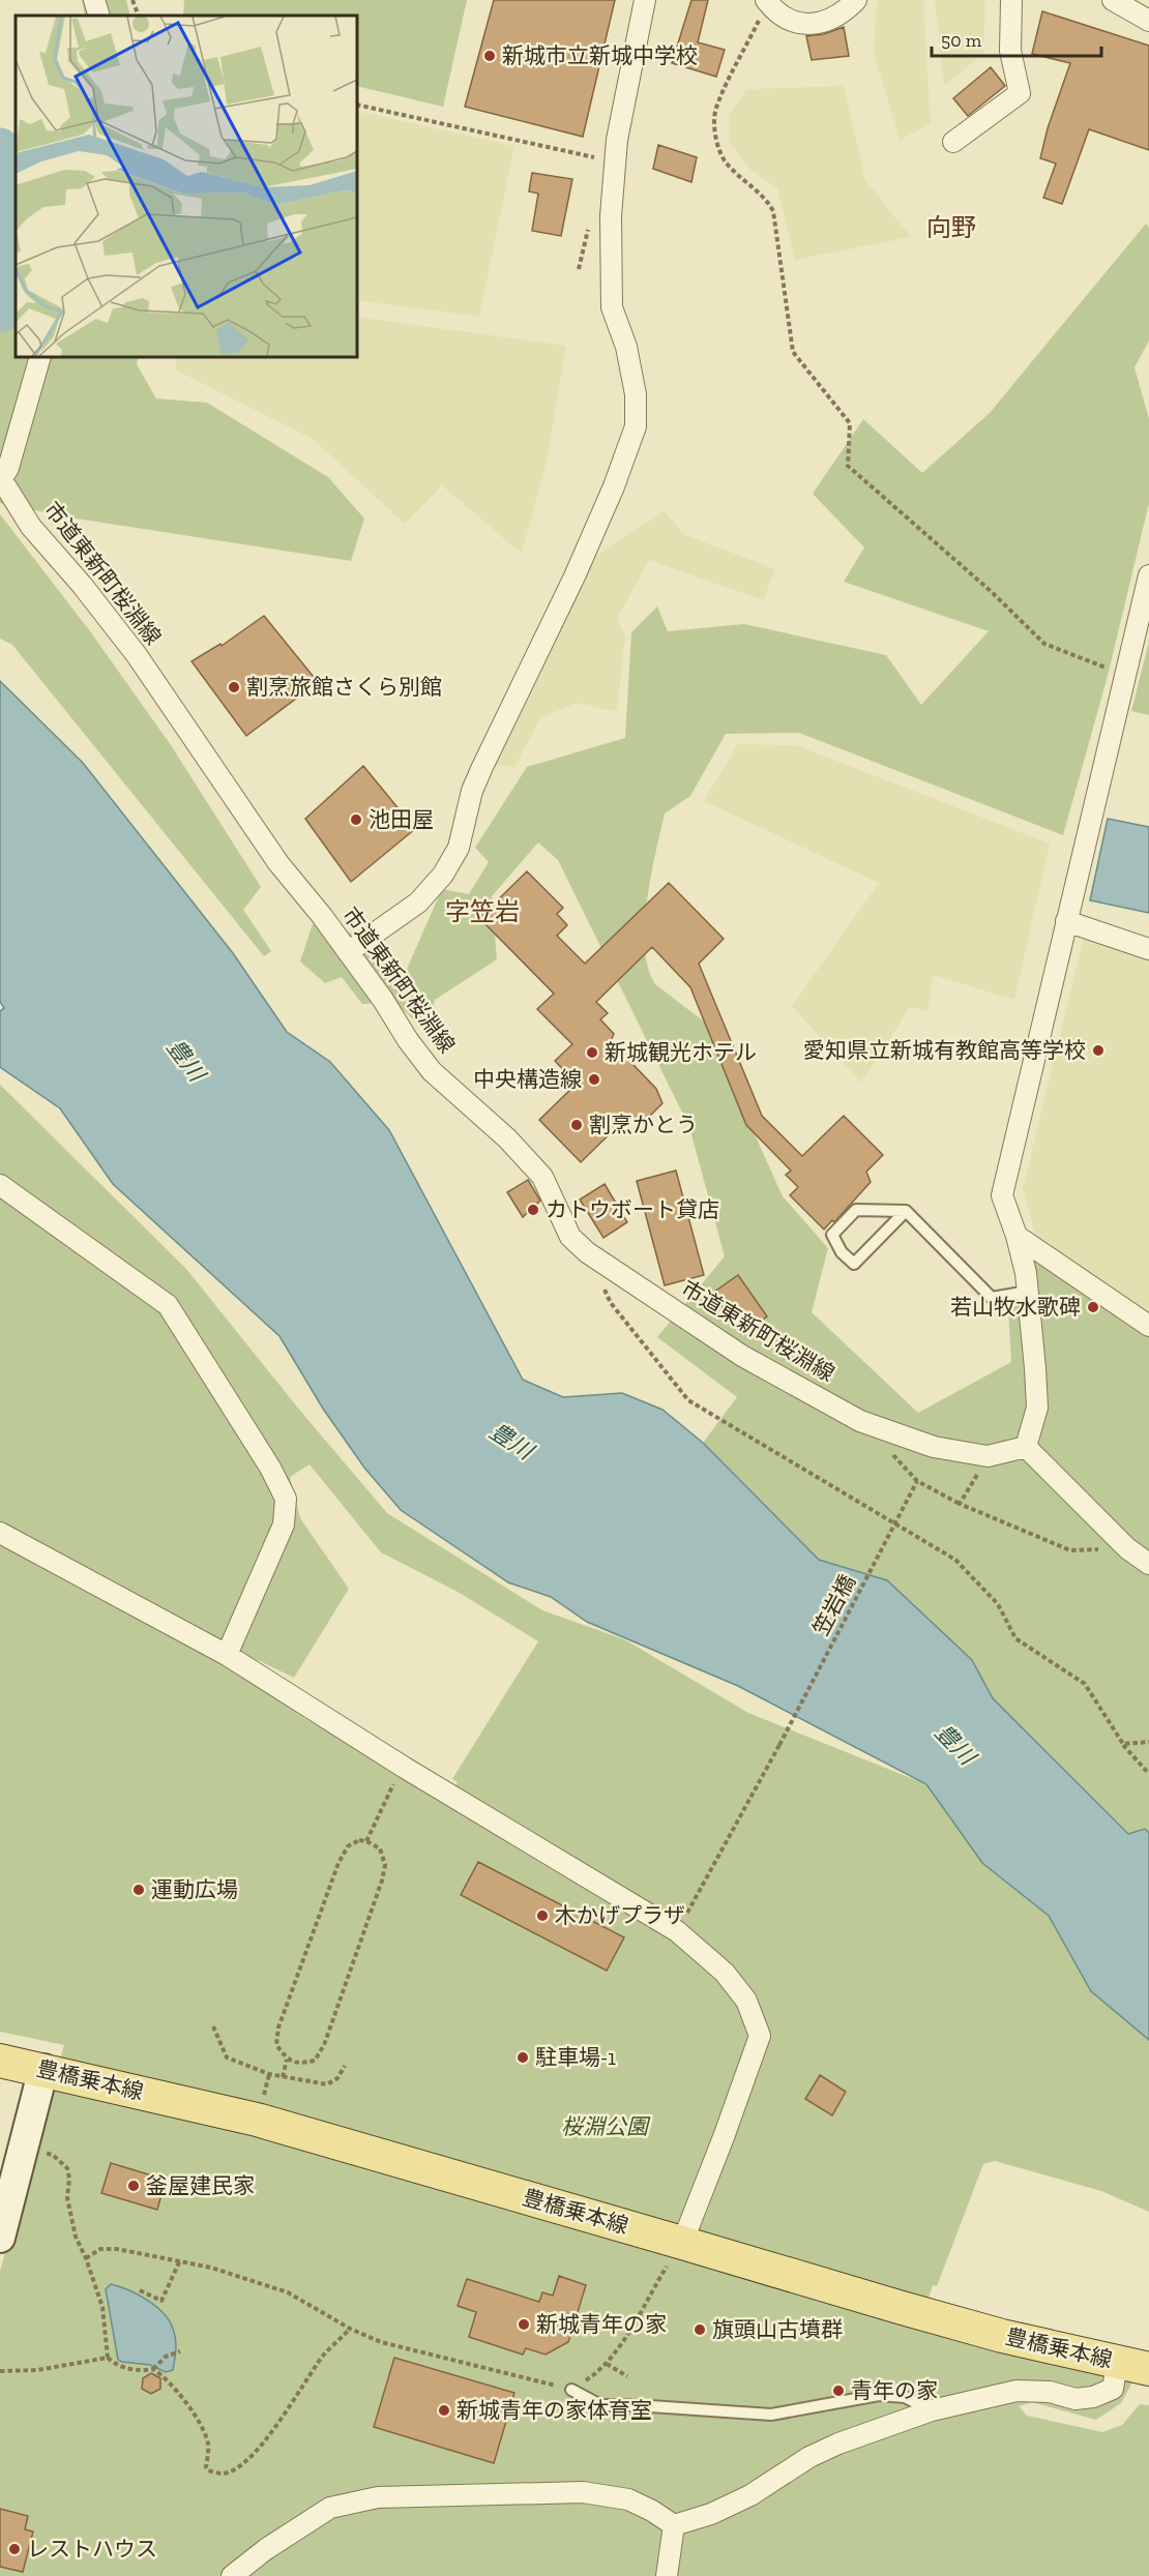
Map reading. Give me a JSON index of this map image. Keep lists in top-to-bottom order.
{
  "streets": {
    "main road": ["豊橋乗本線"],
    "street": ["市道東新町桜淵線"],
    "path": ["笠岩橋"]
  },
  "districts": ["向野", "字笠岩"],
  "water": ["豊川"],
  "parks": ["桜淵公園"],
  "places": [
    "新城市立新城中学校",
    "割烹旅館さくら別館",
    "池田屋",
    "愛知県立新城有教館高等学校",
    "新城観光ホテル",
    "中央構造線",
    "割烹かとう",
    "カトウボート貸店",
    "若山牧水歌碑",
    "運動広場",
    "木かげプラザ",
    "駐車場-1",
    "釜屋建民家",
    "新城青年の家",
    "旗頭山古墳群",
    "青年の家",
    "新城青年の家体育室",
    "レストハウス"
  ],
  "scale_bar": "50 m"
}
